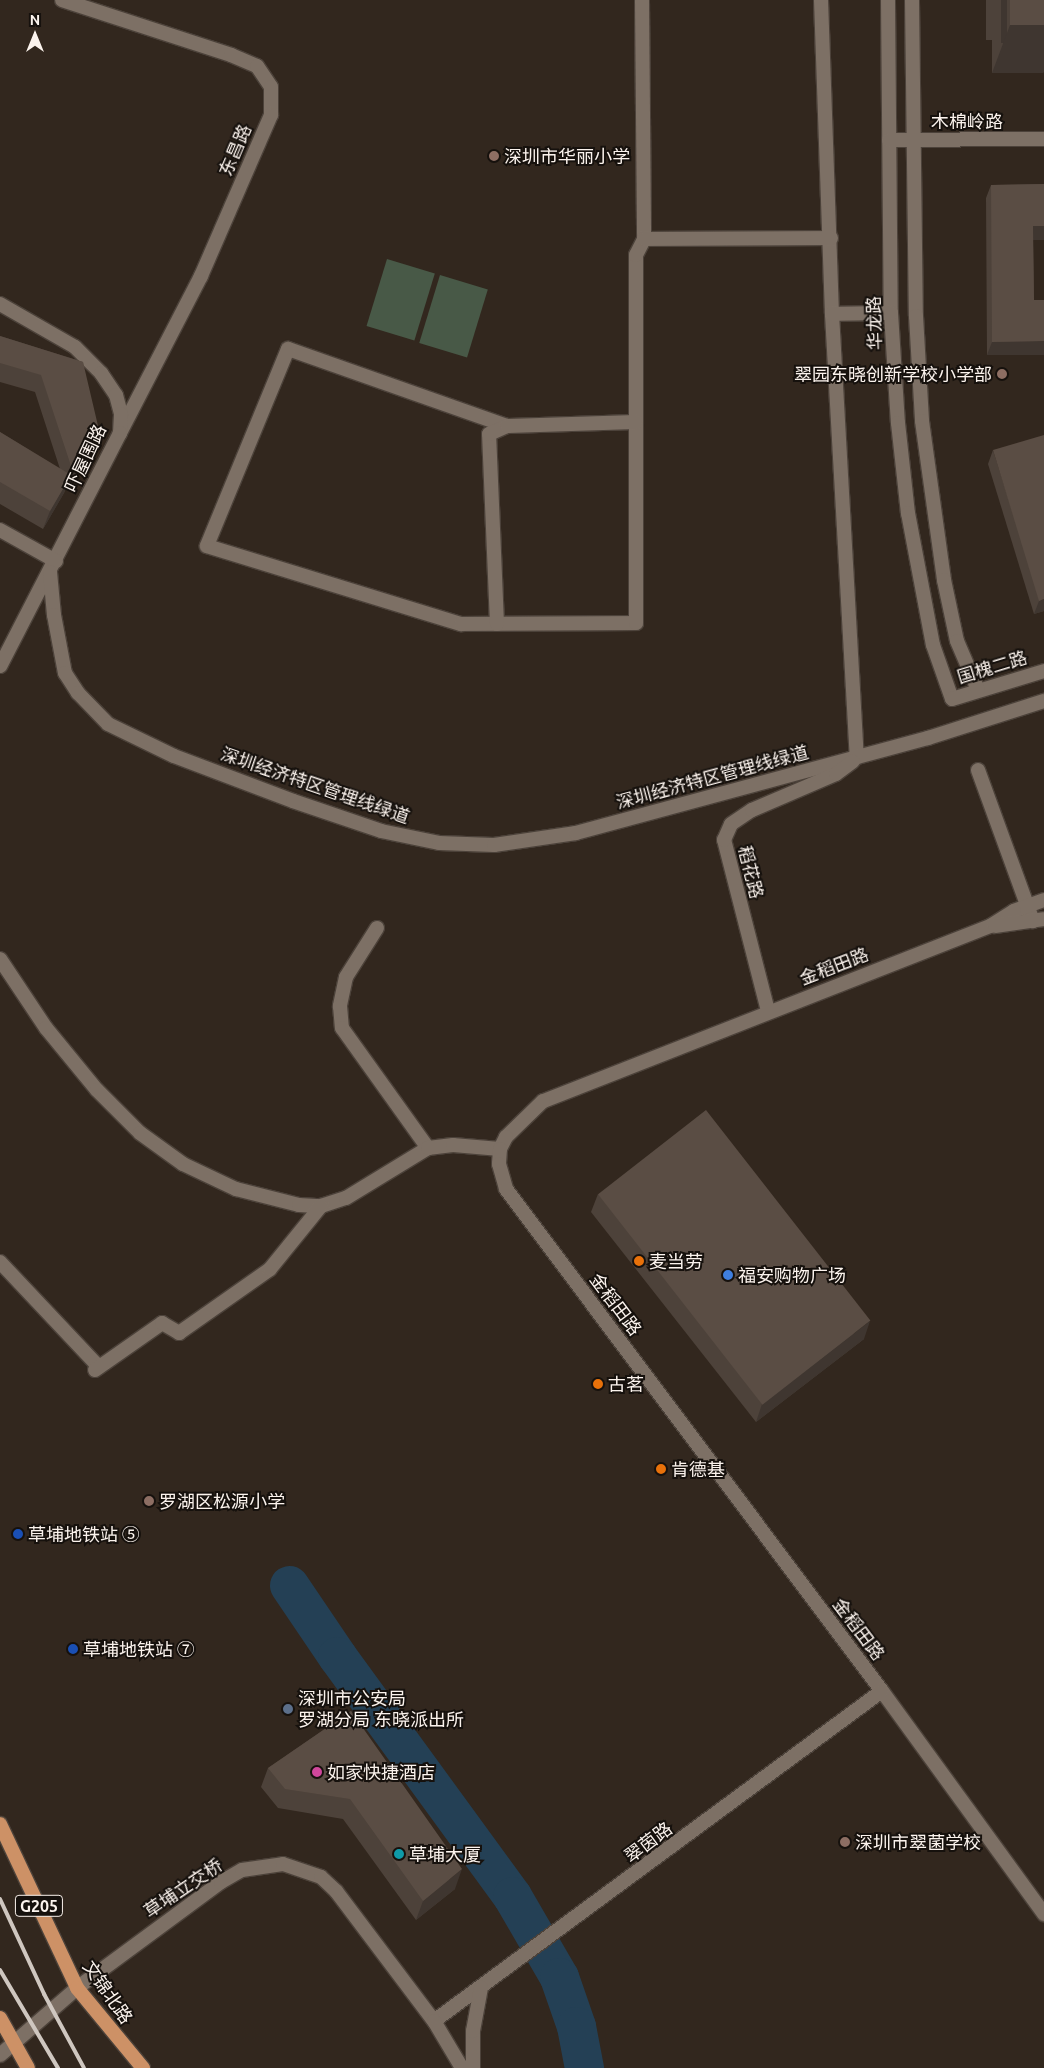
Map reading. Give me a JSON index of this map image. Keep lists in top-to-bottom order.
{
  "streets": {
    "highway": ["G205", "文锦北路"],
    "street": [
      "木棉岭路",
      "东昌路",
      "华龙路",
      "吓屋围路",
      "国槐二路",
      "深圳经济特区管理线绿道",
      "稻花路",
      "金稻田路",
      "翠茵路",
      "草埔立交桥"
    ]
  },
  "crossings": [
    ["木棉岭路", "华龙路"],
    ["东昌路", "吓屋围路"],
    ["华龙路", "国槐二路"],
    ["吓屋围路", "深圳经济特区管理线绿道"],
    ["深圳经济特区管理线绿道", "稻花路"],
    ["稻花路", "金稻田路"],
    ["金稻田路", "翠茵路"],
    ["翠茵路", "草埔立交桥"],
    ["草埔立交桥", "文锦北路"]
  ],
  "places": [
    "深圳市华丽小学",
    "翠园东晓创新学校小学部",
    "麦当劳",
    "福安购物广场",
    "古茗",
    "肯德基",
    "罗湖区松源小学",
    "草埔地铁站 ⑤",
    "草埔地铁站 ⑦",
    "深圳市公安局 罗湖分局 东晓派出所",
    "如家快捷酒店",
    "深圳市翠菌学校",
    "草埔大厦"
  ],
  "north": "top"
}
